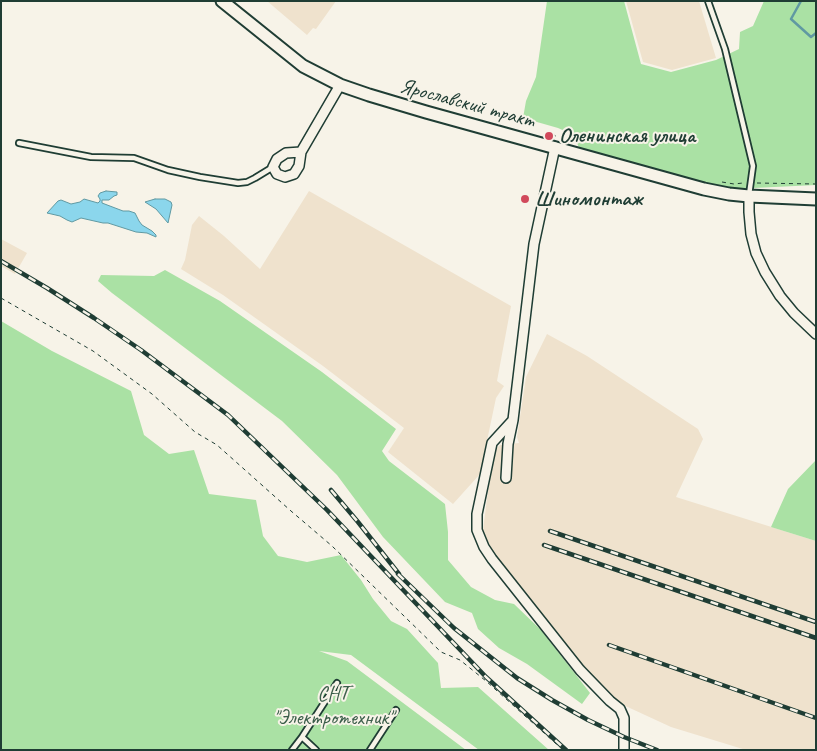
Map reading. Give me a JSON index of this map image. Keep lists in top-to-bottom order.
{
  "streets": {
    "street": ["Ярославский тракт"]
  },
  "parks": ["СНТ \"Электротехник\""],
  "places": ["Оленинская улица", "Шиномонтаж"]
}
